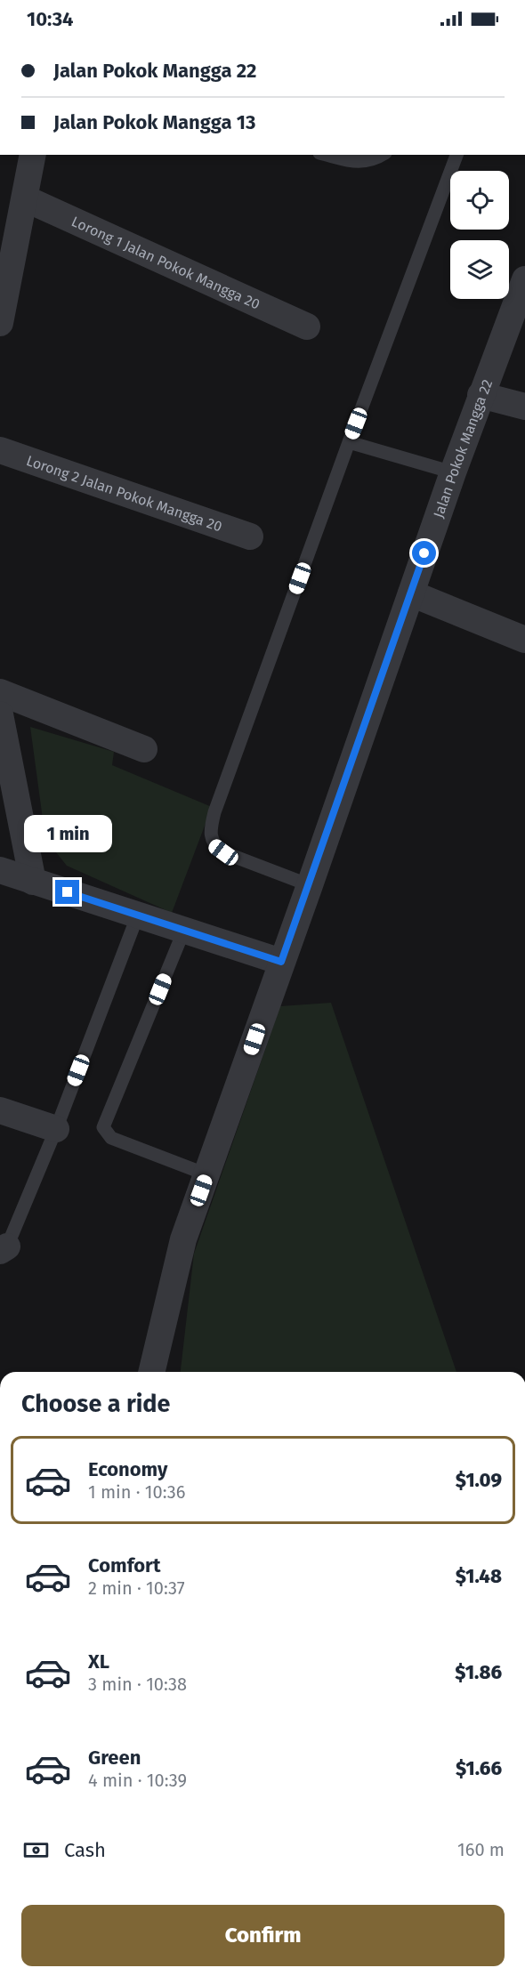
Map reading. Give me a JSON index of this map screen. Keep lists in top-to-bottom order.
{
  "streets": {
    "street": ["Lorong 1 Jalan Pokok Mangga 20", "Jalan Pokok Mangga 22", "Lorong 2 Jalan Pokok Mangga 20"]
  },
  "page": {
    "status": "10:34",
    "banner": ["Jalan Pokok Mangga 22", "Jalan Pokok Mangga 13"],
    "bubble": "1 min",
    "heading": "Choose a ride",
    "list": [
      {
        "name": "Economy",
        "note": "1 min · 10:36",
        "value": "$1.09"
      },
      {
        "name": "Comfort",
        "note": "2 min · 10:37",
        "value": "$1.48"
      },
      {
        "name": "XL",
        "note": "3 min · 10:38",
        "value": "$1.86"
      },
      {
        "name": "Green",
        "note": "4 min · 10:39",
        "value": "$1.66"
      }
    ],
    "pay": ["Cash", "160 m"],
    "buttons": "Confirm"
  }
}
